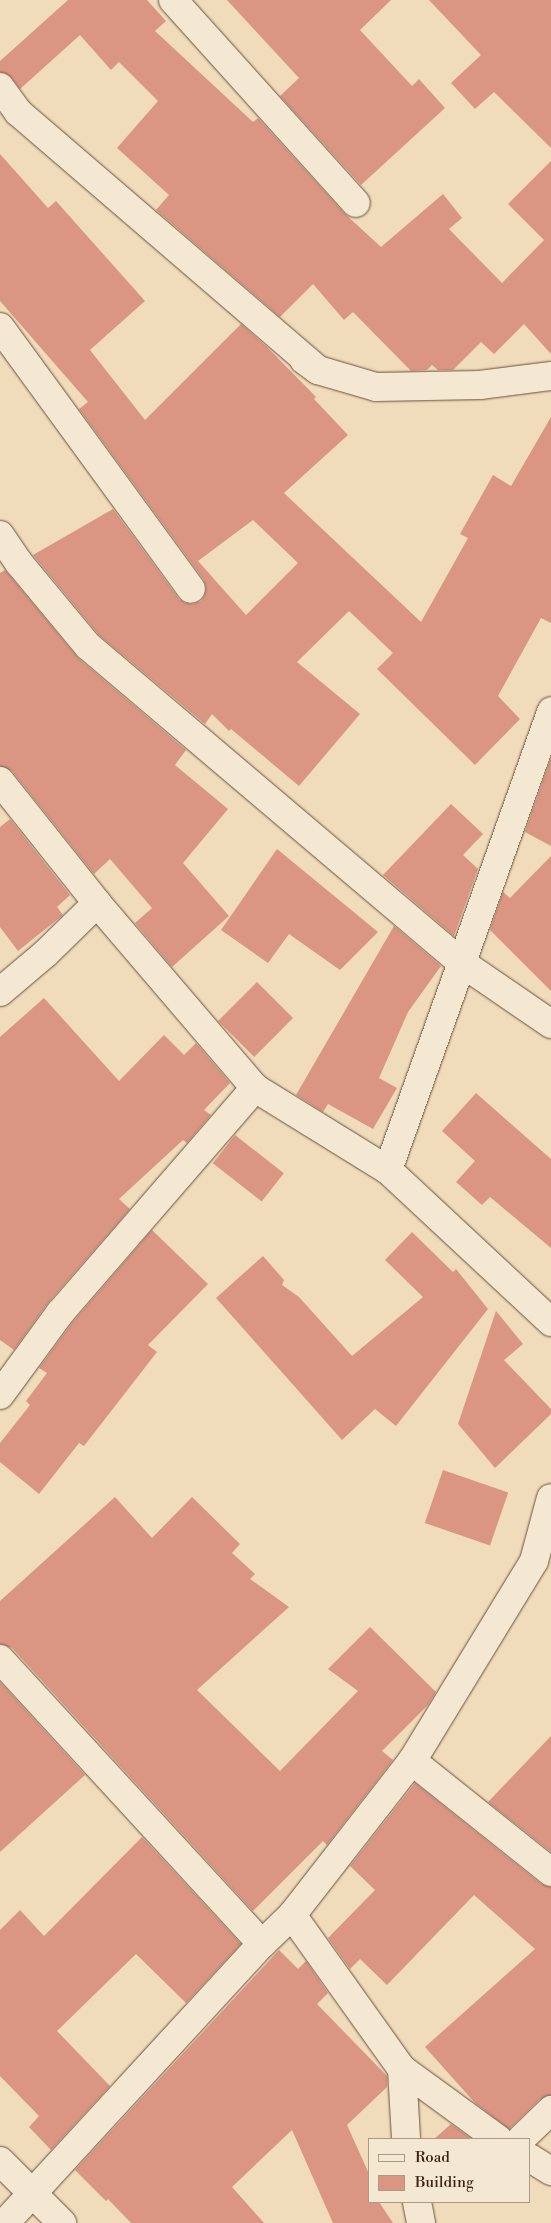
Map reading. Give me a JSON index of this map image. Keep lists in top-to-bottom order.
{
  "legend": ["Road", "Building"]
}
